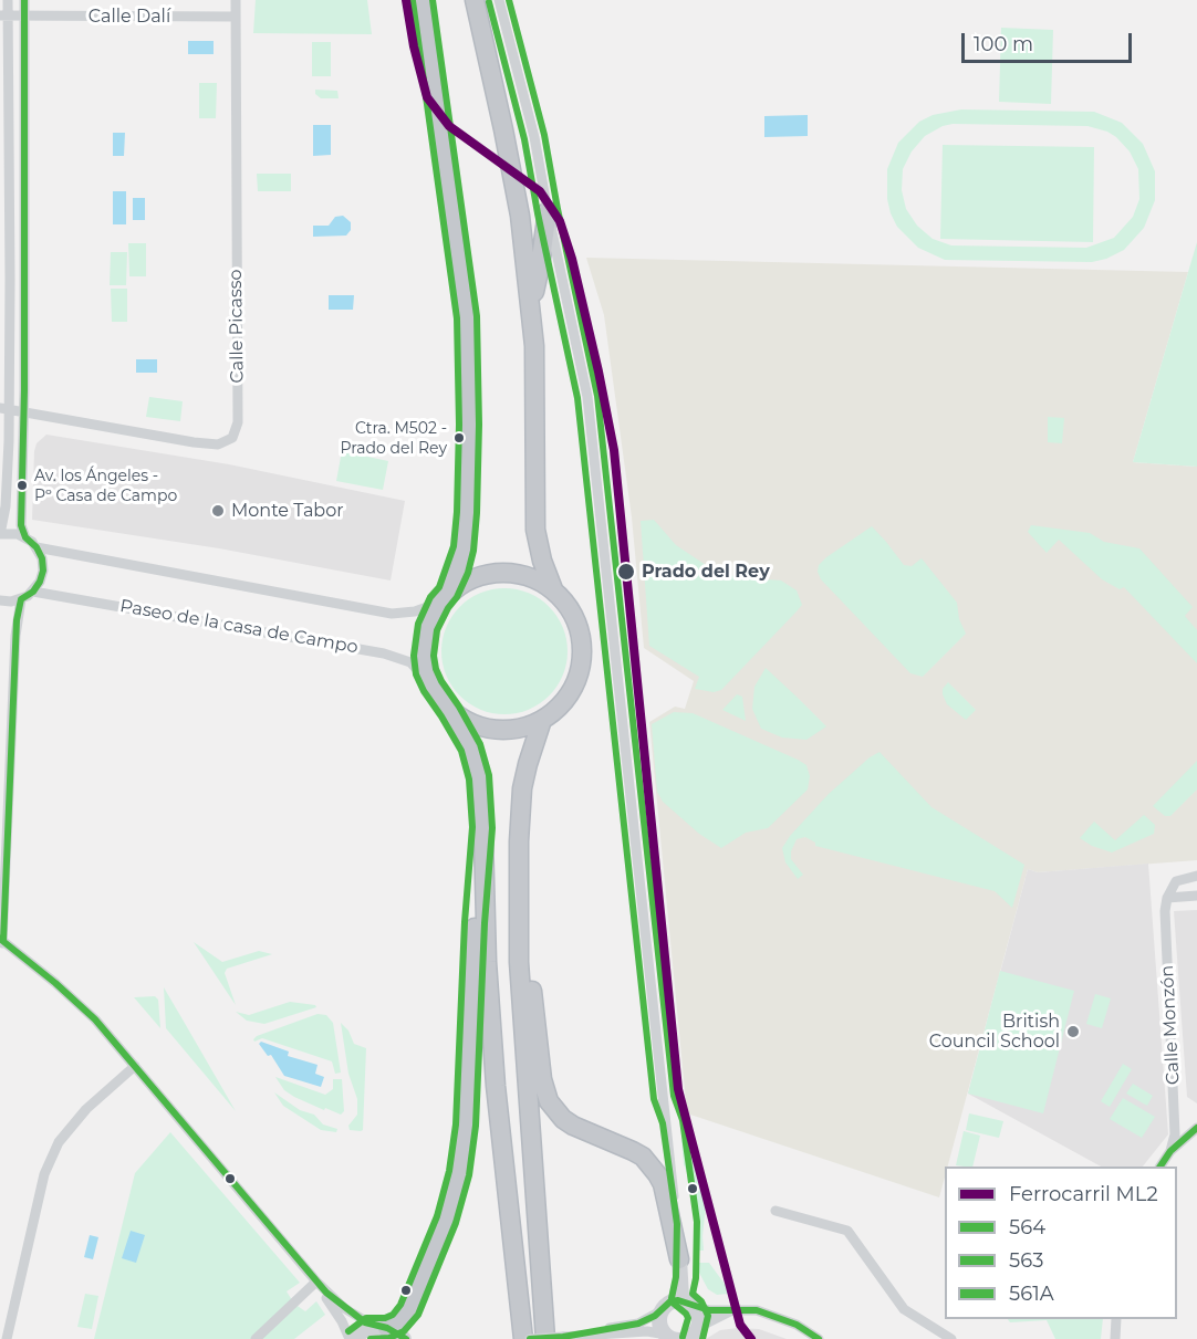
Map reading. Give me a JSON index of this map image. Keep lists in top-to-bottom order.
{
  "streets": {
    "street": [
      "Calle Dalí",
      "Calle Picasso",
      "Paseo de la casa de Campo",
      "Calle Monzón"
    ]
  },
  "crossings": [
    ["Calle Dalí", "Calle Picasso"]
  ],
  "places": [
    "Ctra. M502 - Prado del Rey",
    "Av. los Ángeles - Pº Casa de Campo",
    "Monte Tabor",
    "Prado del Rey",
    "British Council School"
  ],
  "lines": [
    "rail line ML2",
    "transit line 564",
    "transit line 563",
    "transit line 561A"
  ],
  "legend": [
    "Ferrocarril ML2",
    "564",
    "563",
    "561A"
  ],
  "scale_bar": "100 m"
}
